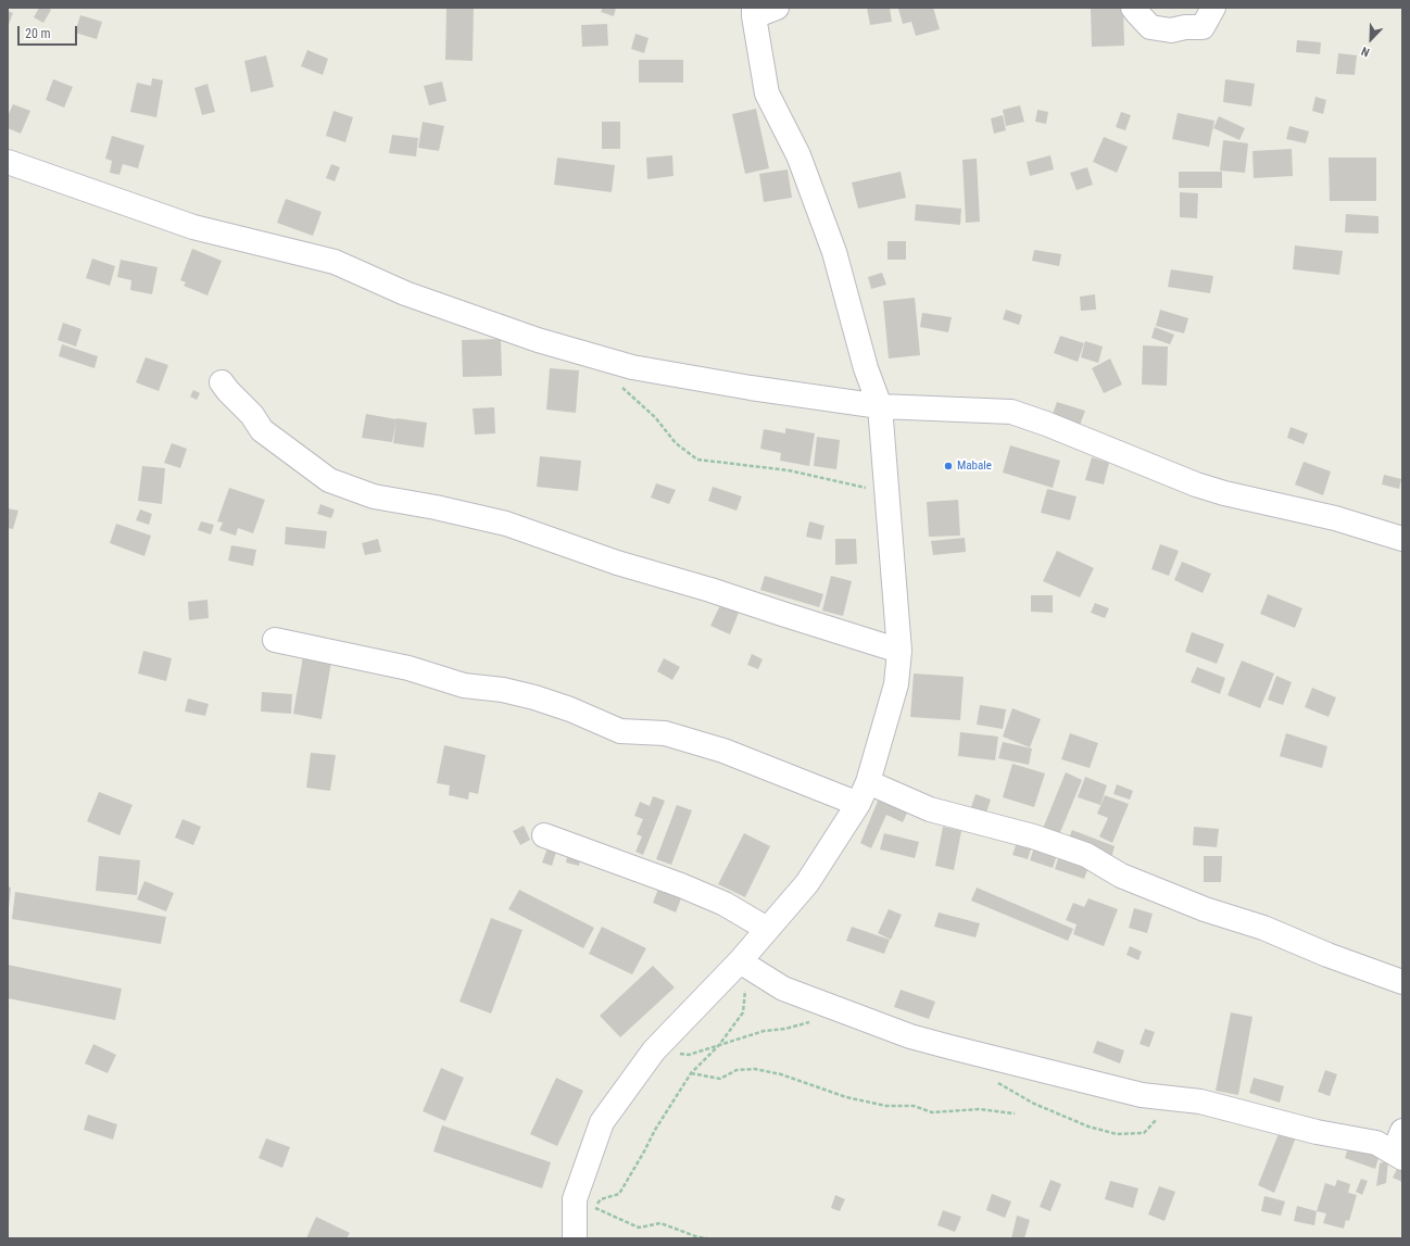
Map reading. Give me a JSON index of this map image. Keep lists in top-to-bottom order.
{
  "places": ["Mabale"],
  "scale_bar": "20 m",
  "north": "bottom left"
}
